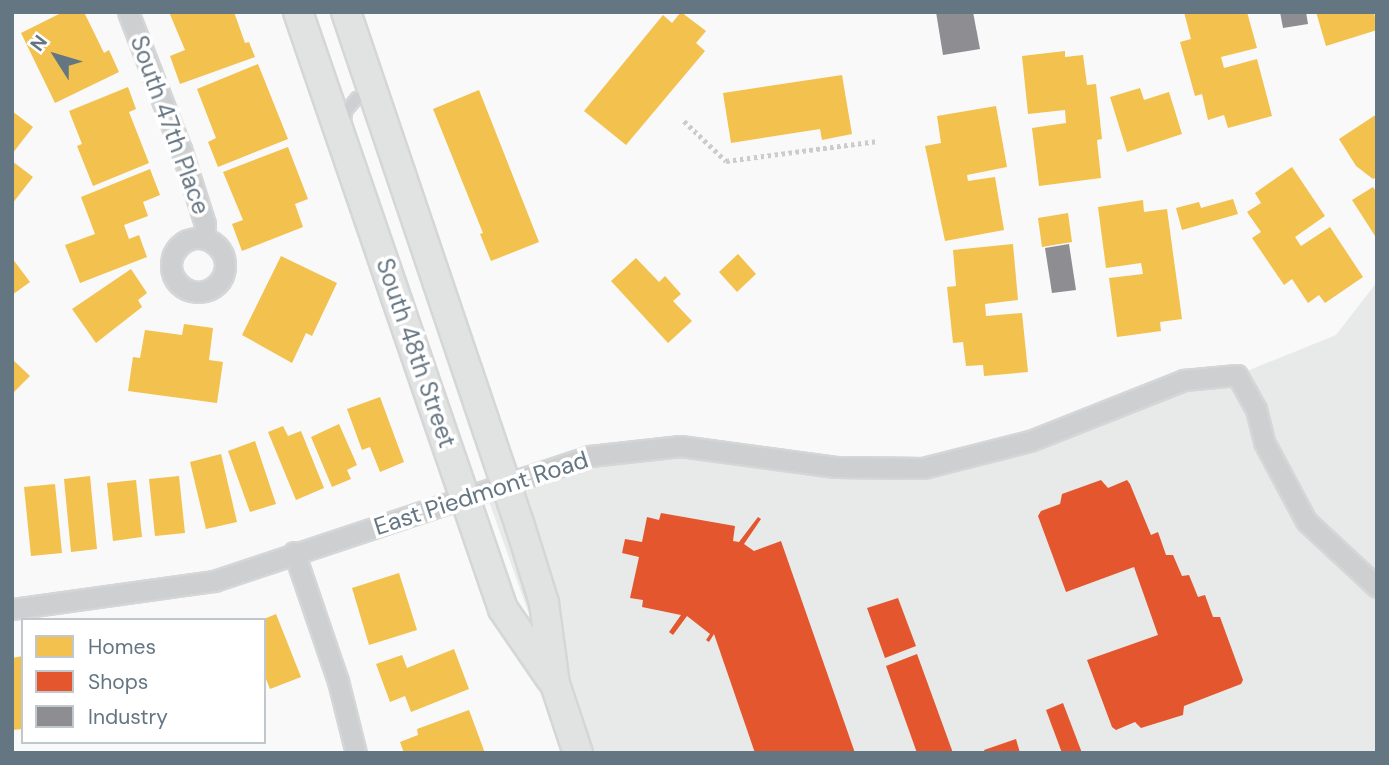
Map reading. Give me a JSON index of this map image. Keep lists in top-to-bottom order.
{
  "streets": {
    "main road": ["South 48th Street"],
    "street": ["South 47th Place", "East Piedmont Road"]
  },
  "crossings": [
    ["South 48th Street", "East Piedmont Road"]
  ],
  "legend": ["Homes", "Shops", "Industry"],
  "north": "top left"
}
